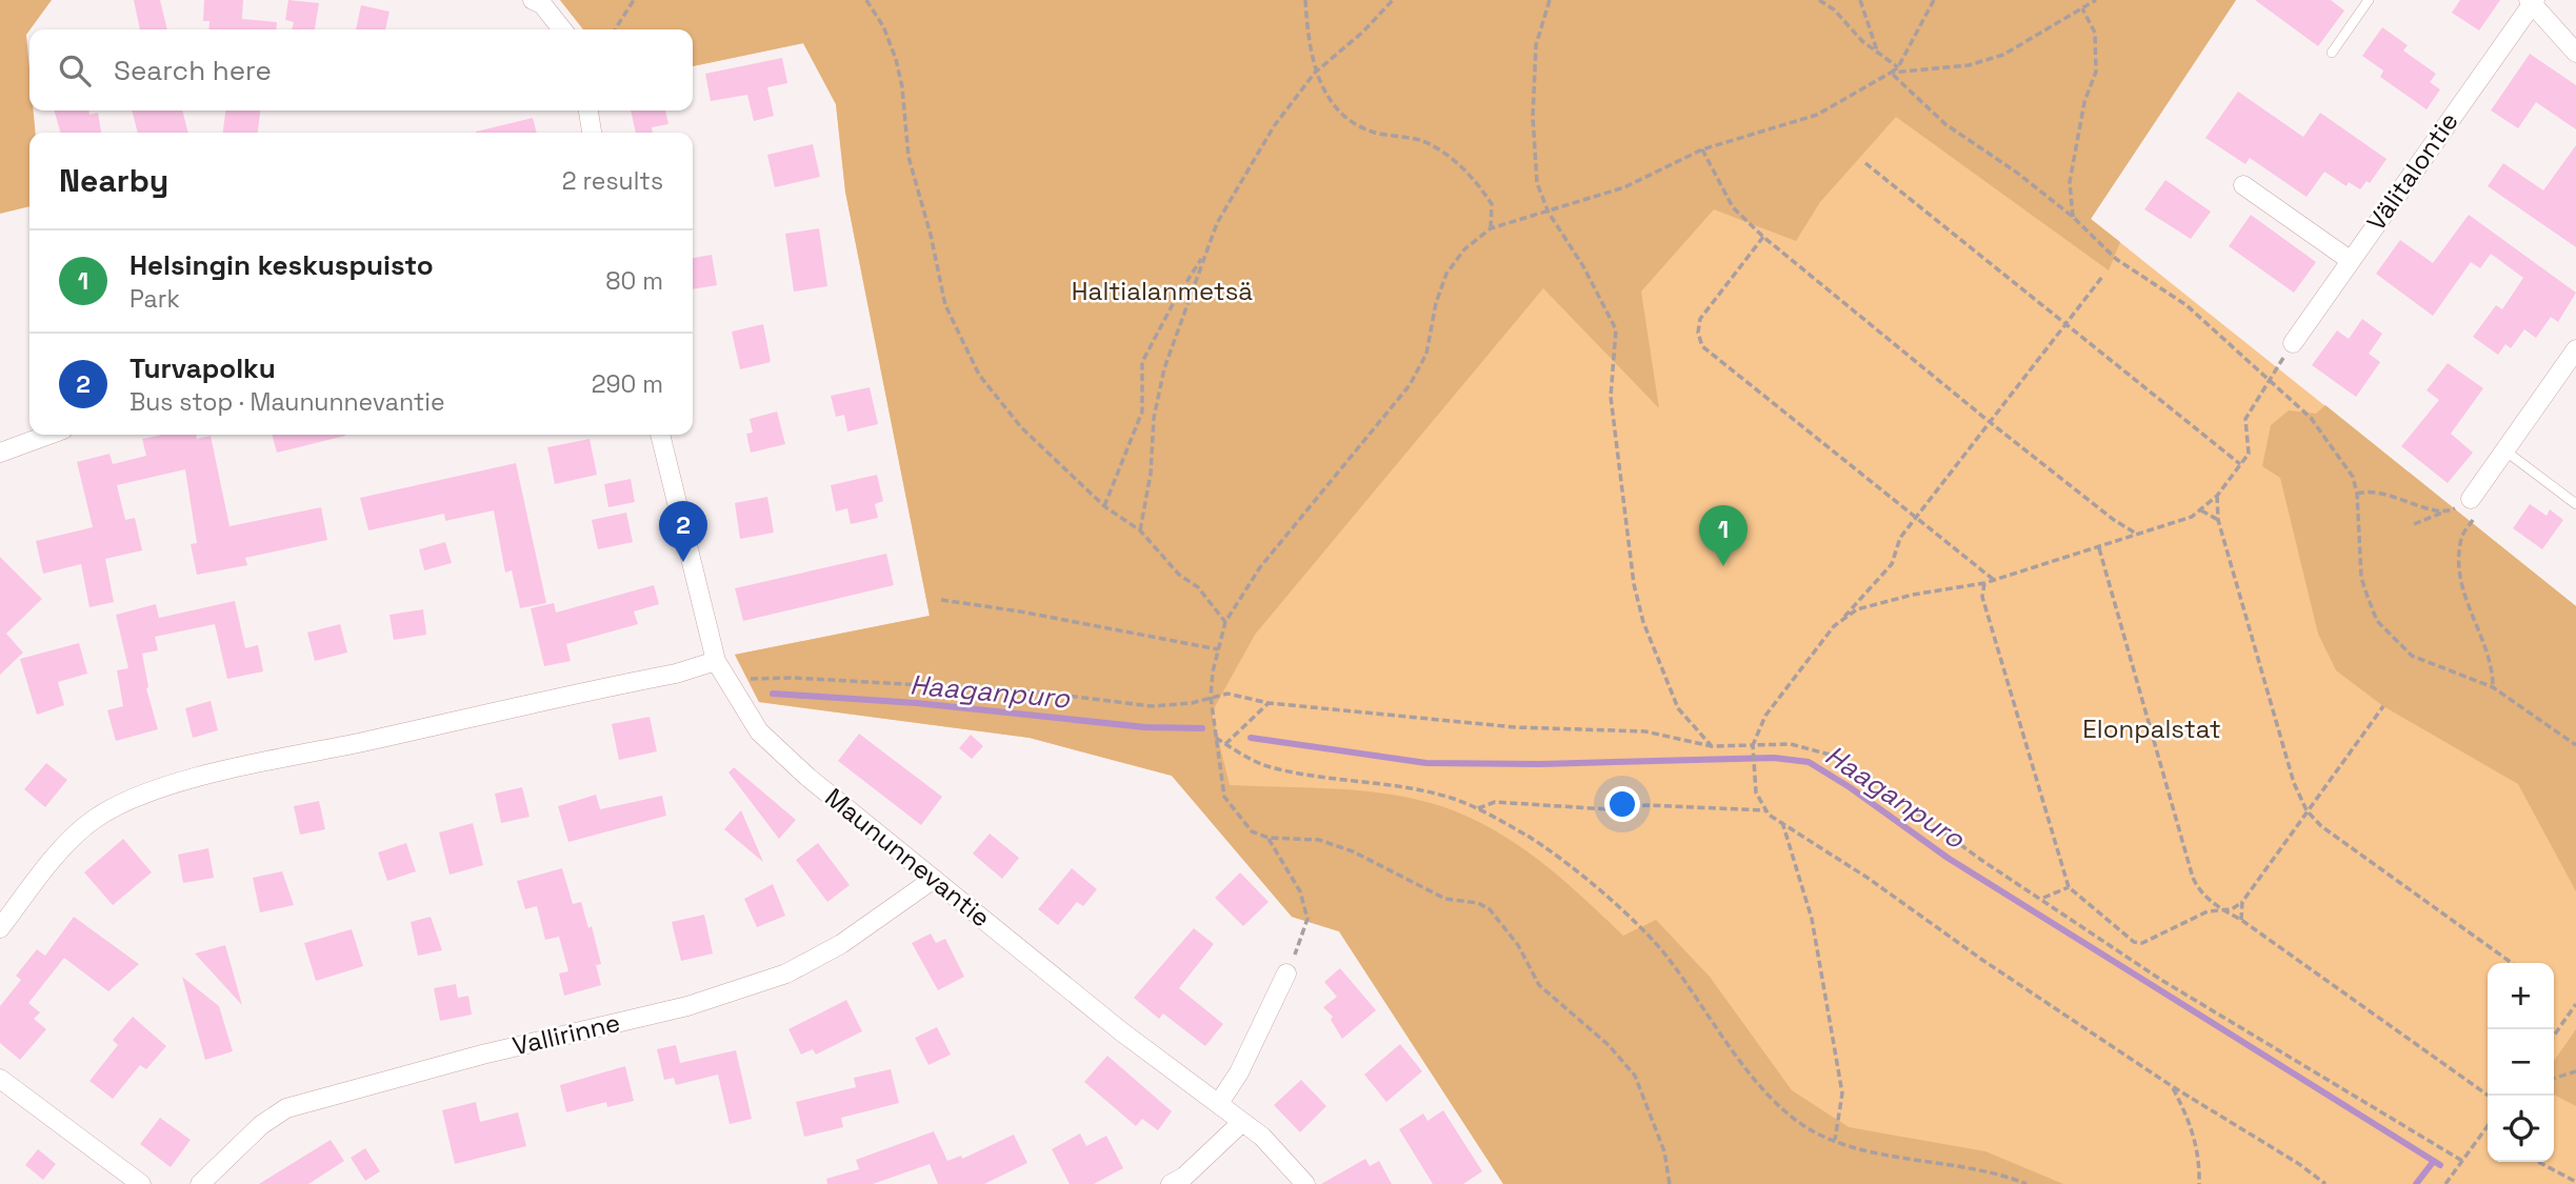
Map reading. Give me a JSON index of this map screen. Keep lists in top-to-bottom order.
{
  "streets": {
    "street": ["Välitalontie", "Maununnevantie", "Vallirinne"]
  },
  "crossings": [
    ["Maununnevantie", "Vallirinne"]
  ],
  "water": ["Haaganpuro"],
  "parks": ["Haltialanmetsä", "Elonpalstat"],
  "page": {
    "search": "Search here",
    "heading": ["Nearby", "2 results"],
    "list": [
      {
        "mark": "1",
        "name": "Helsingin keskuspuisto",
        "note": "Park",
        "value": "80 m"
      },
      {
        "mark": "2",
        "name": "Turvapolku",
        "note": "Bus stop · Maununnevantie",
        "value": "290 m"
      }
    ],
    "pins": ["2", "1"],
    "map_buttons": ["+", "−"]
  }
}
